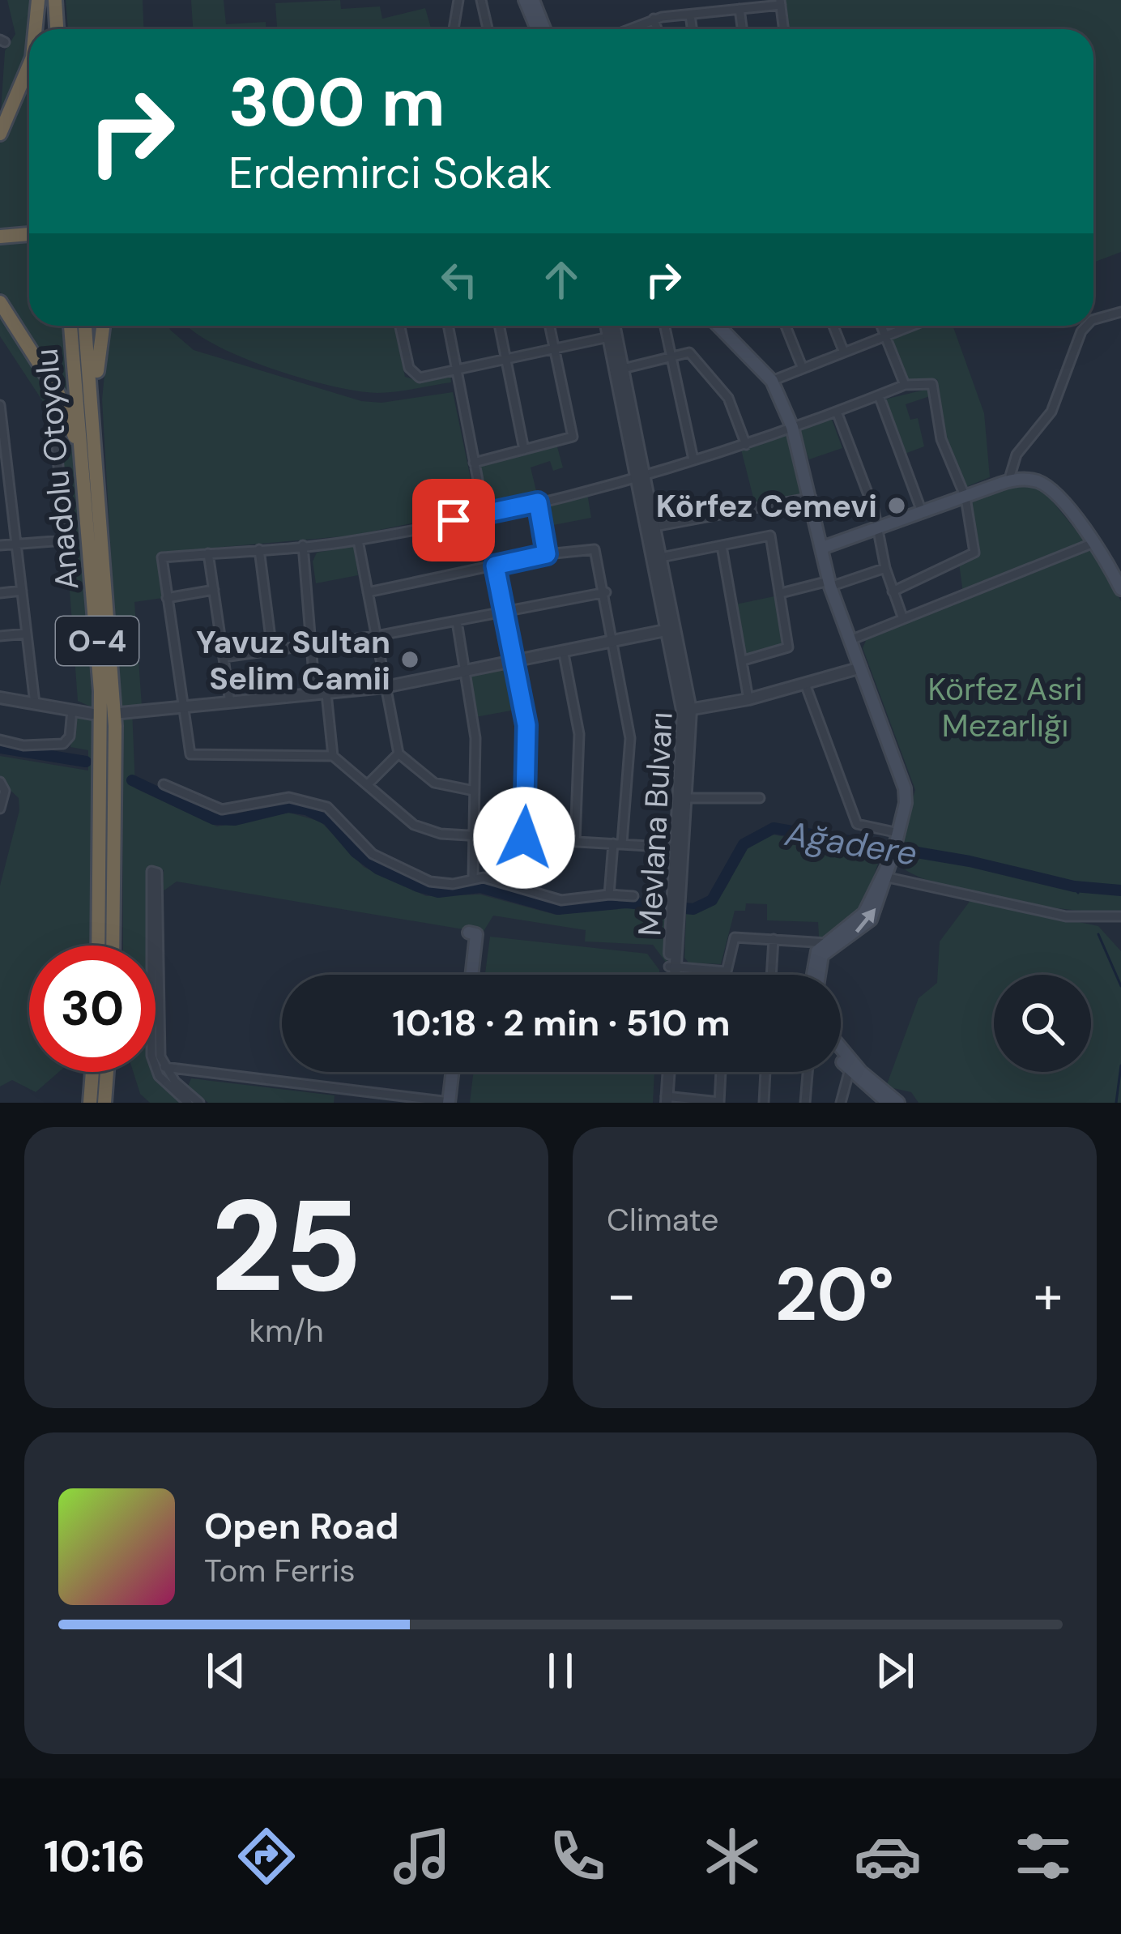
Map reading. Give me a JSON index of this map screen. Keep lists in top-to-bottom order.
{
  "streets": {
    "highway": ["Anadolu Otoyolu", "O-4"],
    "street": ["Mevlana Bulvarı"]
  },
  "water": ["Ağadere"],
  "parks": ["Körfez Asri Mezarlığı"],
  "places": ["Körfez Cemevi", "Yavuz Sultan Selim Camii"],
  "page": {
    "turn": ["300 m", "Erdemirci Sokak"],
    "limit": "30",
    "trip": "10:18 · 2 min · 510 m",
    "tile": [
      ["25", "km/h"],
      "Climate"
    ],
    "heat": ["−", "20°", "+"],
    "song": ["Open Road", "Tom Ferris"],
    "tabs": "10:16"
  }
}
